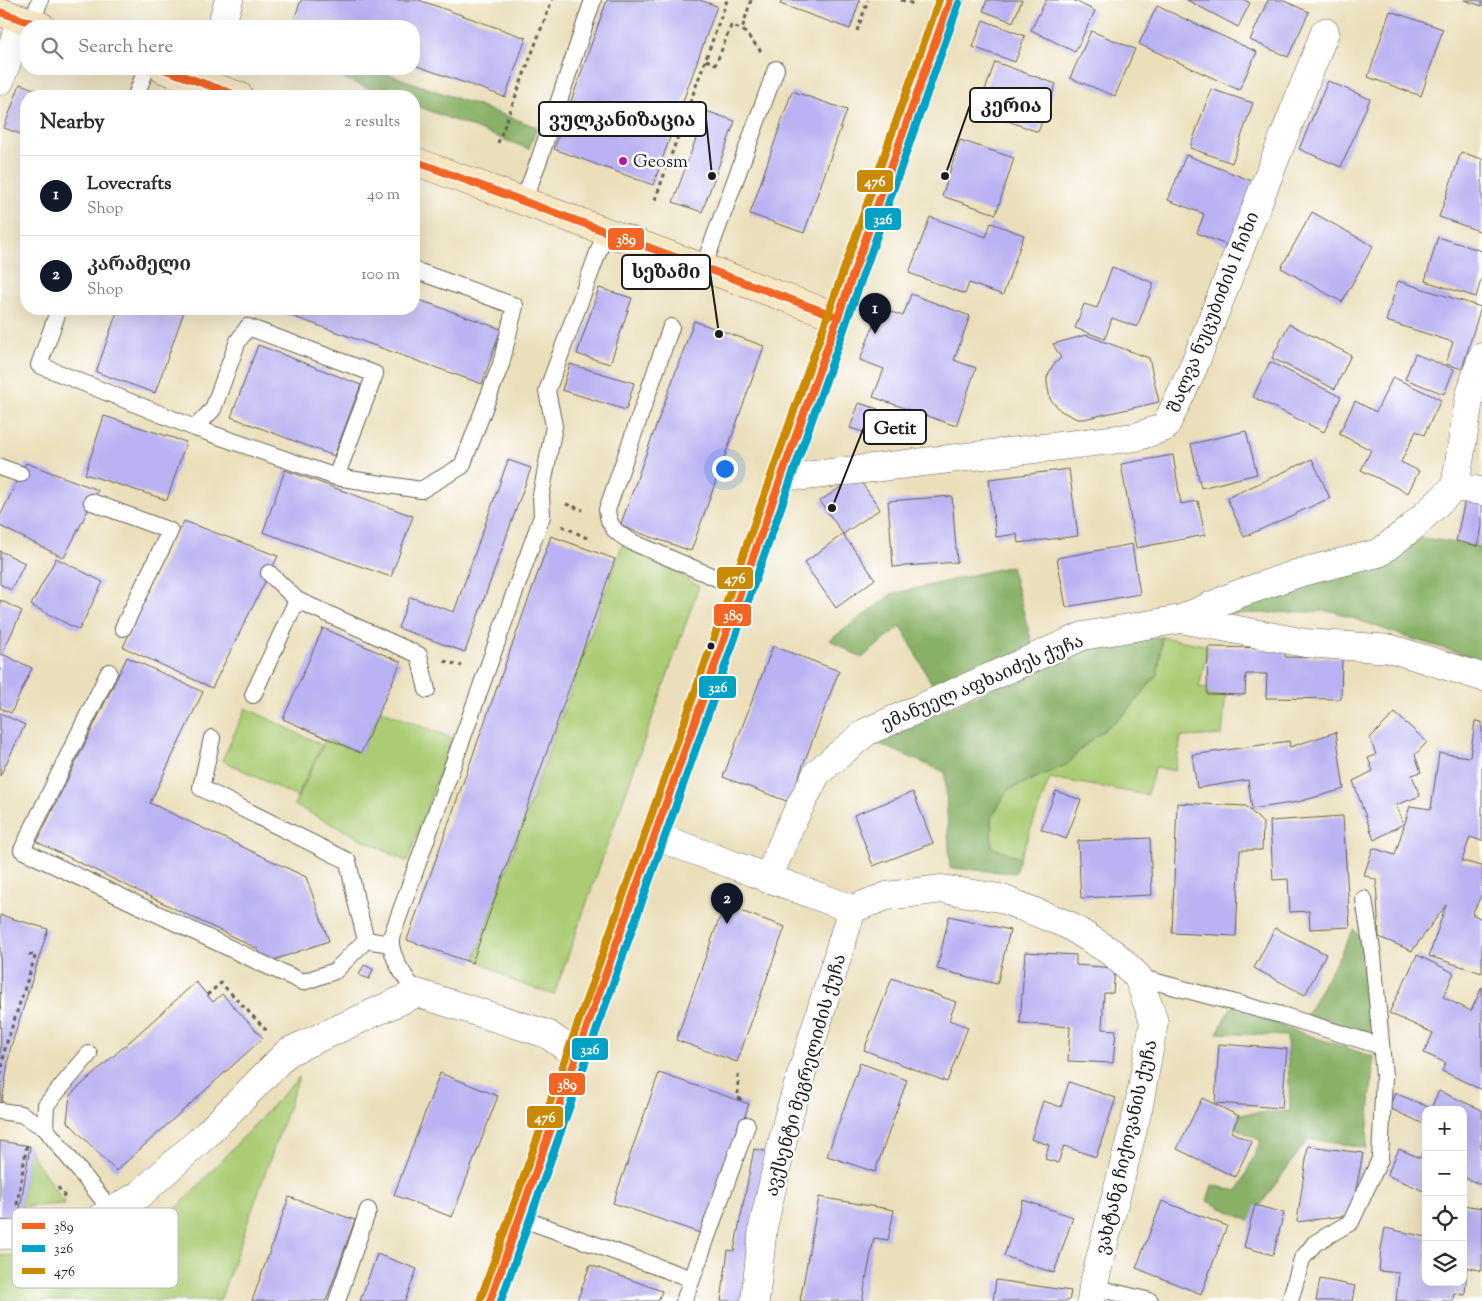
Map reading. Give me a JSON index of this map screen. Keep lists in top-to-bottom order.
{
  "streets": {
    "street": [
      "შალვა ნუცუბიძის I ჩიხი",
      "ემანუელ აფხაიძეს ქუჩა",
      "ავქსენტი მეგრელიძის ქუჩა",
      "ვახტანგ ჩიქოვანის ქუჩა"
    ]
  },
  "crossings": [
    ["ავქსენტი მეგრელიძის ქუჩა", "ვახტანგ ჩიქოვანის ქუჩა"]
  ],
  "places": [
    "Geosm",
    "ვულკანიზაცია",
    "კერია",
    "სეზამი",
    "Getit"
  ],
  "lines": ["transit line 389", "transit line 476", "transit line 326"],
  "legend": ["389", "326", "476"],
  "page": {
    "search": "Search here",
    "heading": ["Nearby", "2 results"],
    "list": [
      {
        "mark": "1",
        "name": "Lovecrafts",
        "note": "Shop",
        "value": "40 m"
      },
      {
        "mark": "2",
        "name": "კარამელი",
        "note": "Shop",
        "value": "100 m"
      }
    ],
    "pins": ["1", "2"],
    "map_buttons": ["+", "−"]
  }
}
